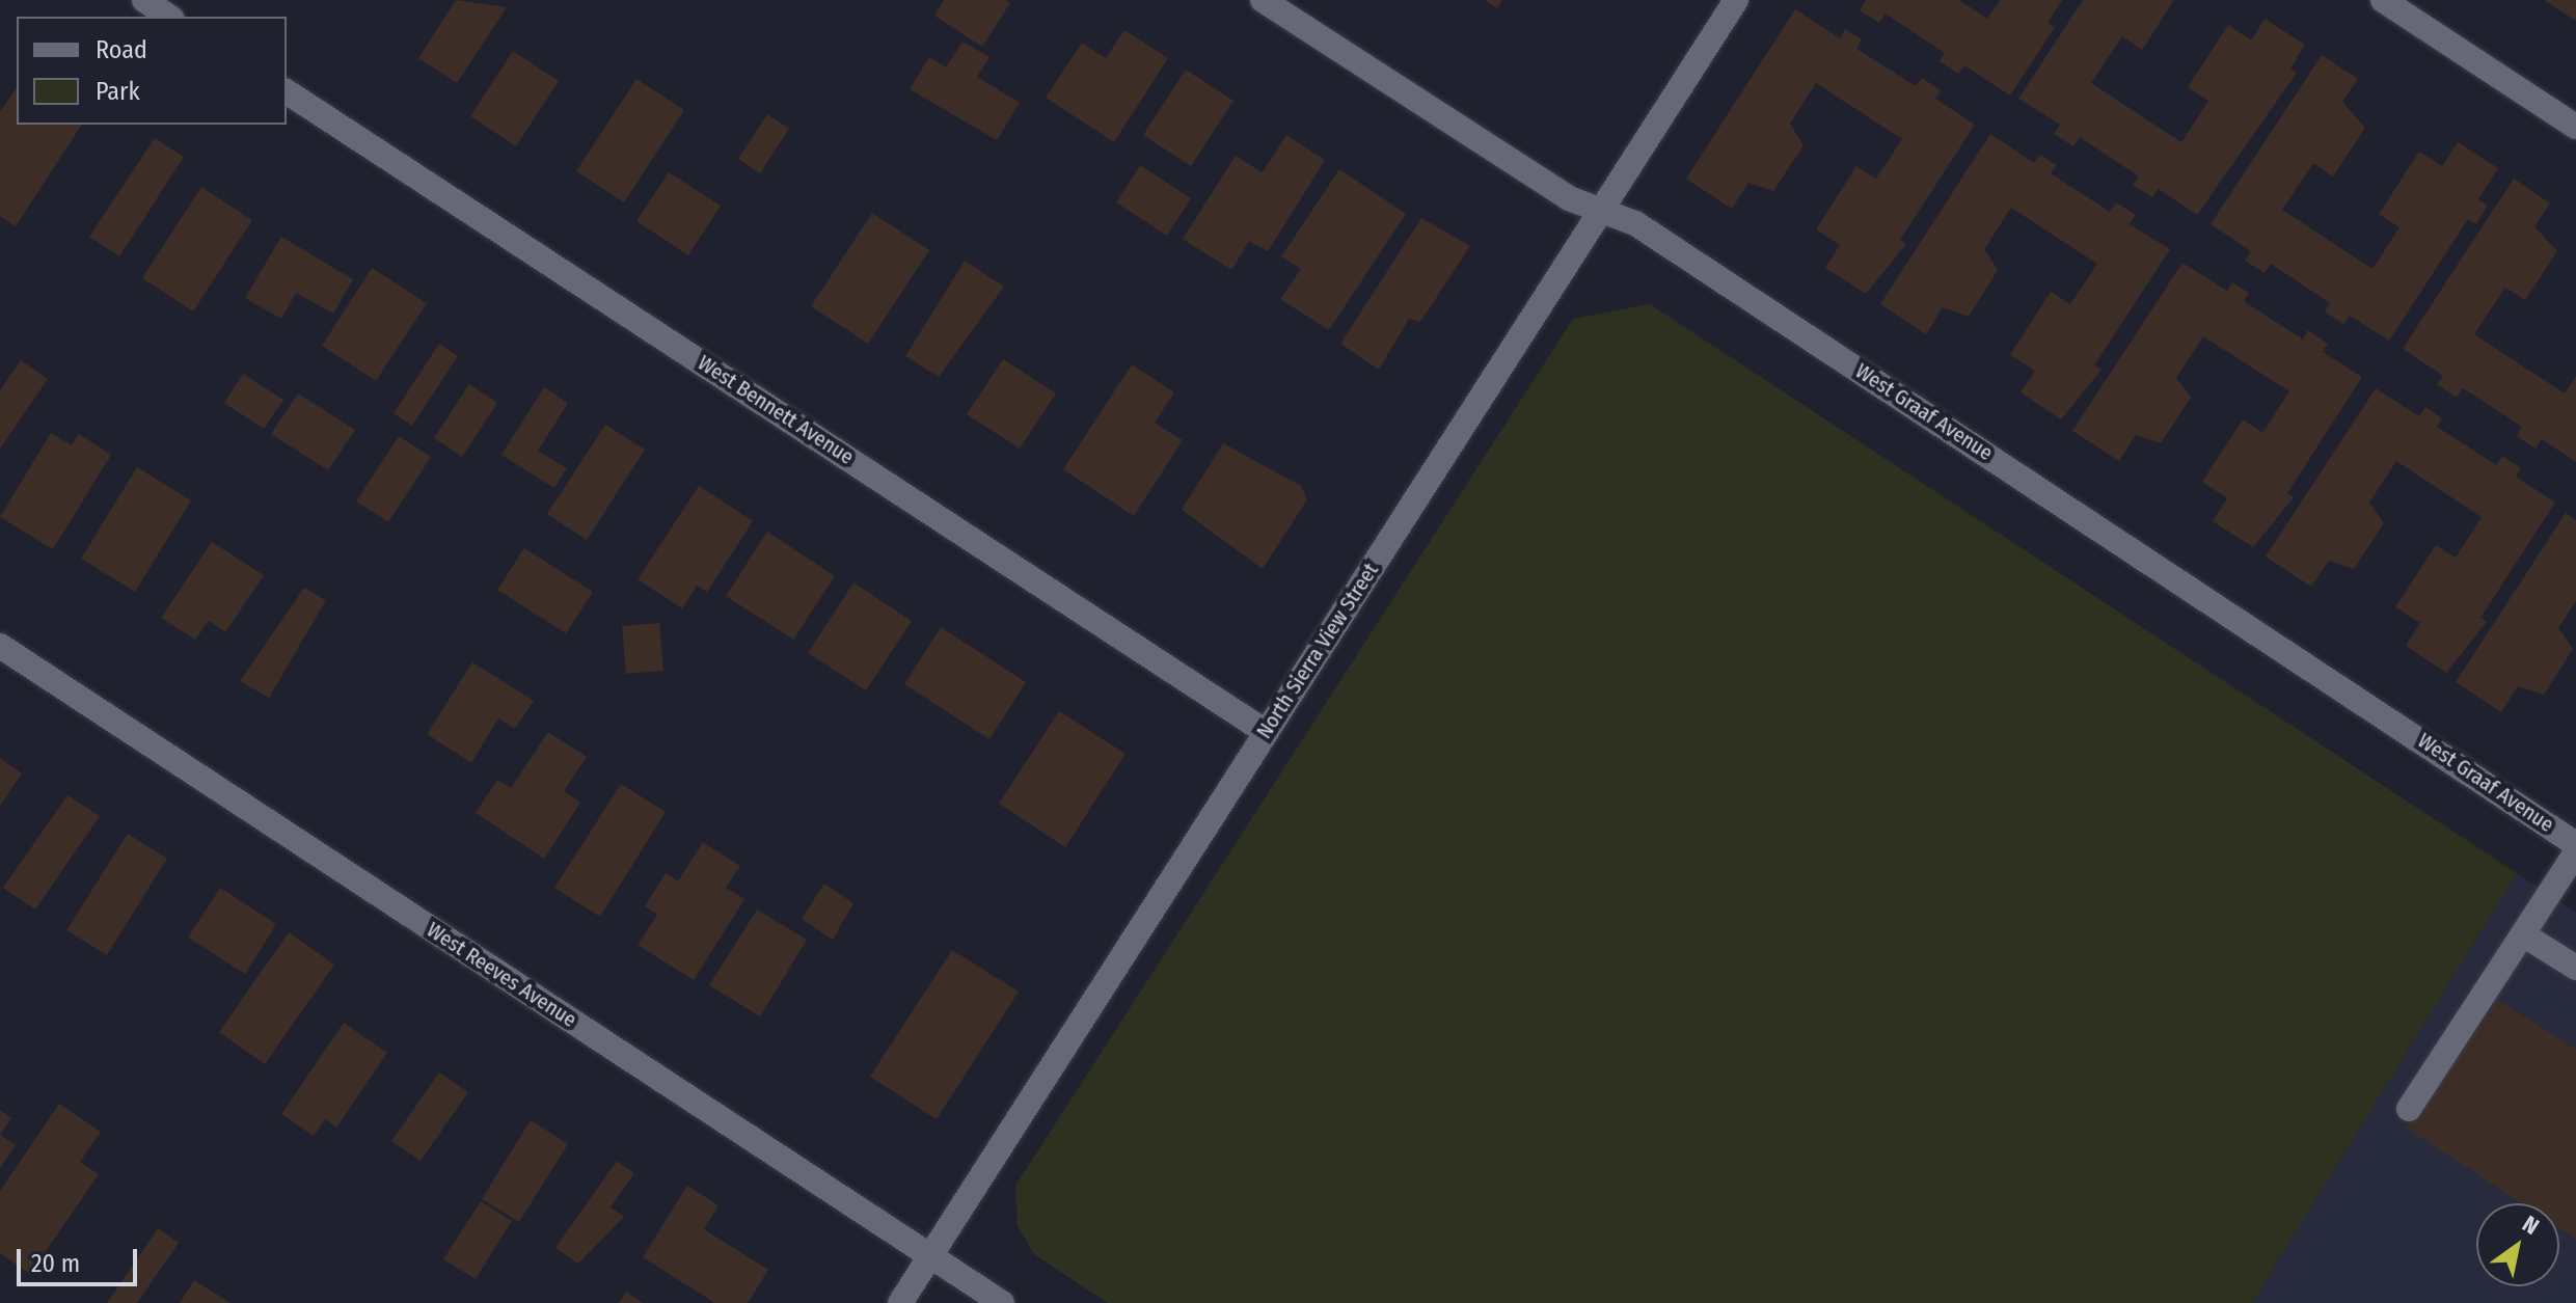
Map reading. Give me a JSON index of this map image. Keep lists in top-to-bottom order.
{
  "streets": {
    "street": [
      "West Bennett Avenue",
      "West Graaf Avenue",
      "North Sierra View Street",
      "West Reeves Avenue"
    ]
  },
  "crossings": [
    ["West Bennett Avenue", "North Sierra View Street"],
    ["West Graaf Avenue", "North Sierra View Street"],
    ["North Sierra View Street", "West Reeves Avenue"]
  ],
  "legend": ["Road", "Park"],
  "scale_bar": "20 m",
  "north": "top right"
}
